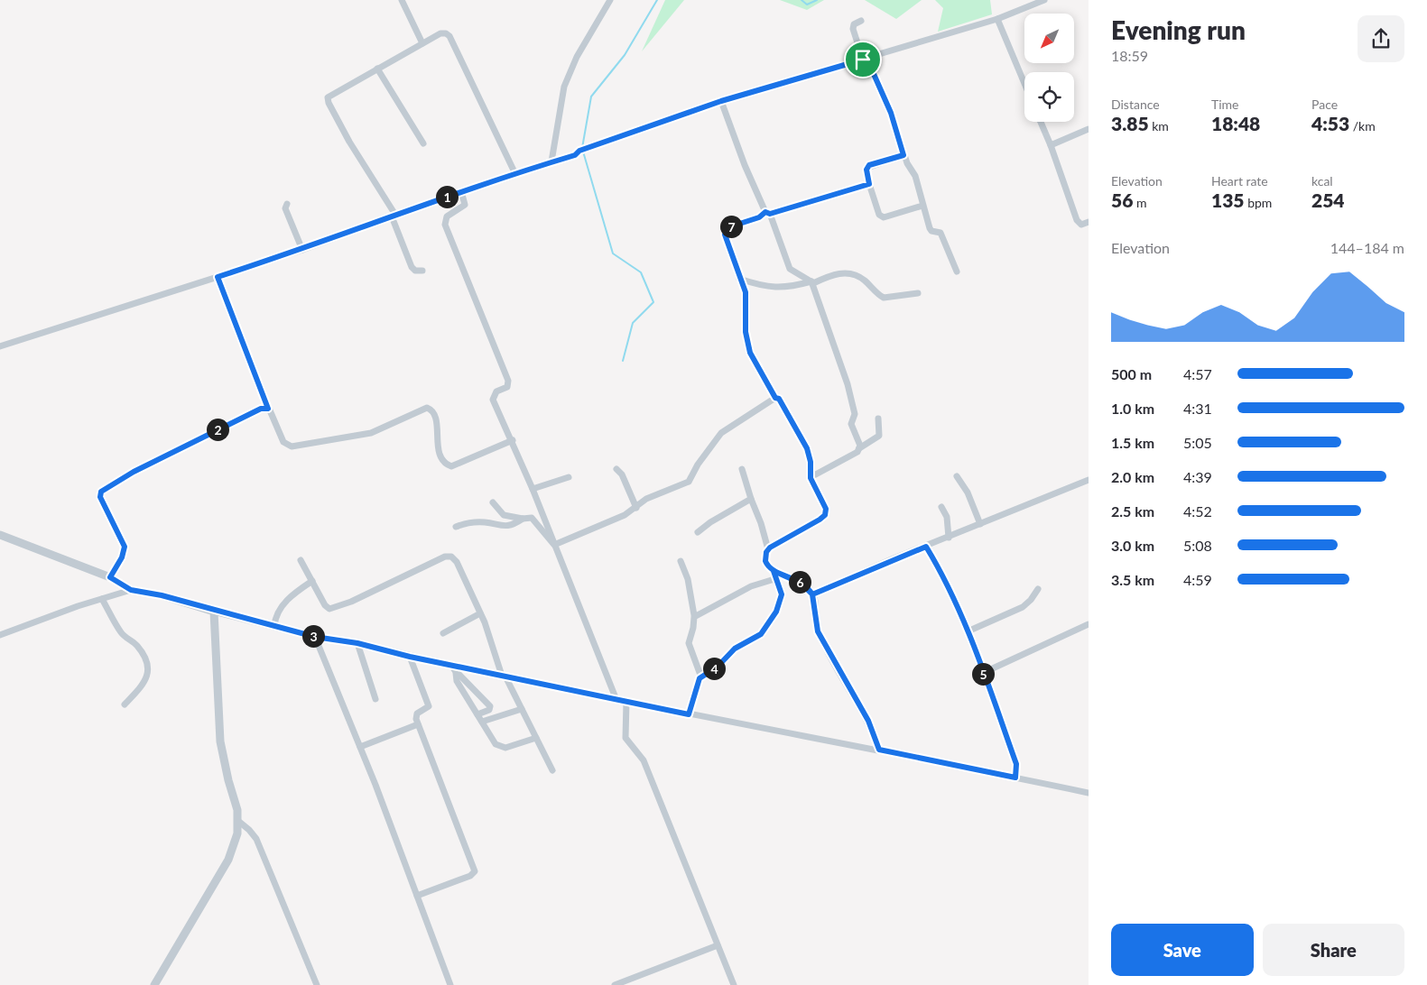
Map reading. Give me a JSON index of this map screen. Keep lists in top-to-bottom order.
{
  "north": "bottom left",
  "page": {
    "heading": ["Evening run", "18:59"],
    "stats": [
      ["Distance", "3.85 km"],
      ["Time", "18:48"],
      ["Pace", "4:53 /km"],
      ["Elevation", "56 m"],
      ["Heart rate", "135 bpm"],
      ["kcal", "254"]
    ],
    "pins": [
      "1",
      "7",
      "2",
      "6",
      "3",
      "4",
      "5"
    ],
    "chart": ["Elevation", "144–184 m"],
    "list": [
      {
        "name": "500 m",
        "note": "4:57"
      },
      {
        "name": "1.0 km",
        "note": "4:31"
      },
      {
        "name": "1.5 km",
        "note": "5:05"
      },
      {
        "name": "2.0 km",
        "note": "4:39"
      },
      {
        "name": "2.5 km",
        "note": "4:52"
      },
      {
        "name": "3.0 km",
        "note": "5:08"
      },
      {
        "name": "3.5 km",
        "note": "4:59"
      }
    ],
    "buttons": ["Save", "Share"]
  }
}
